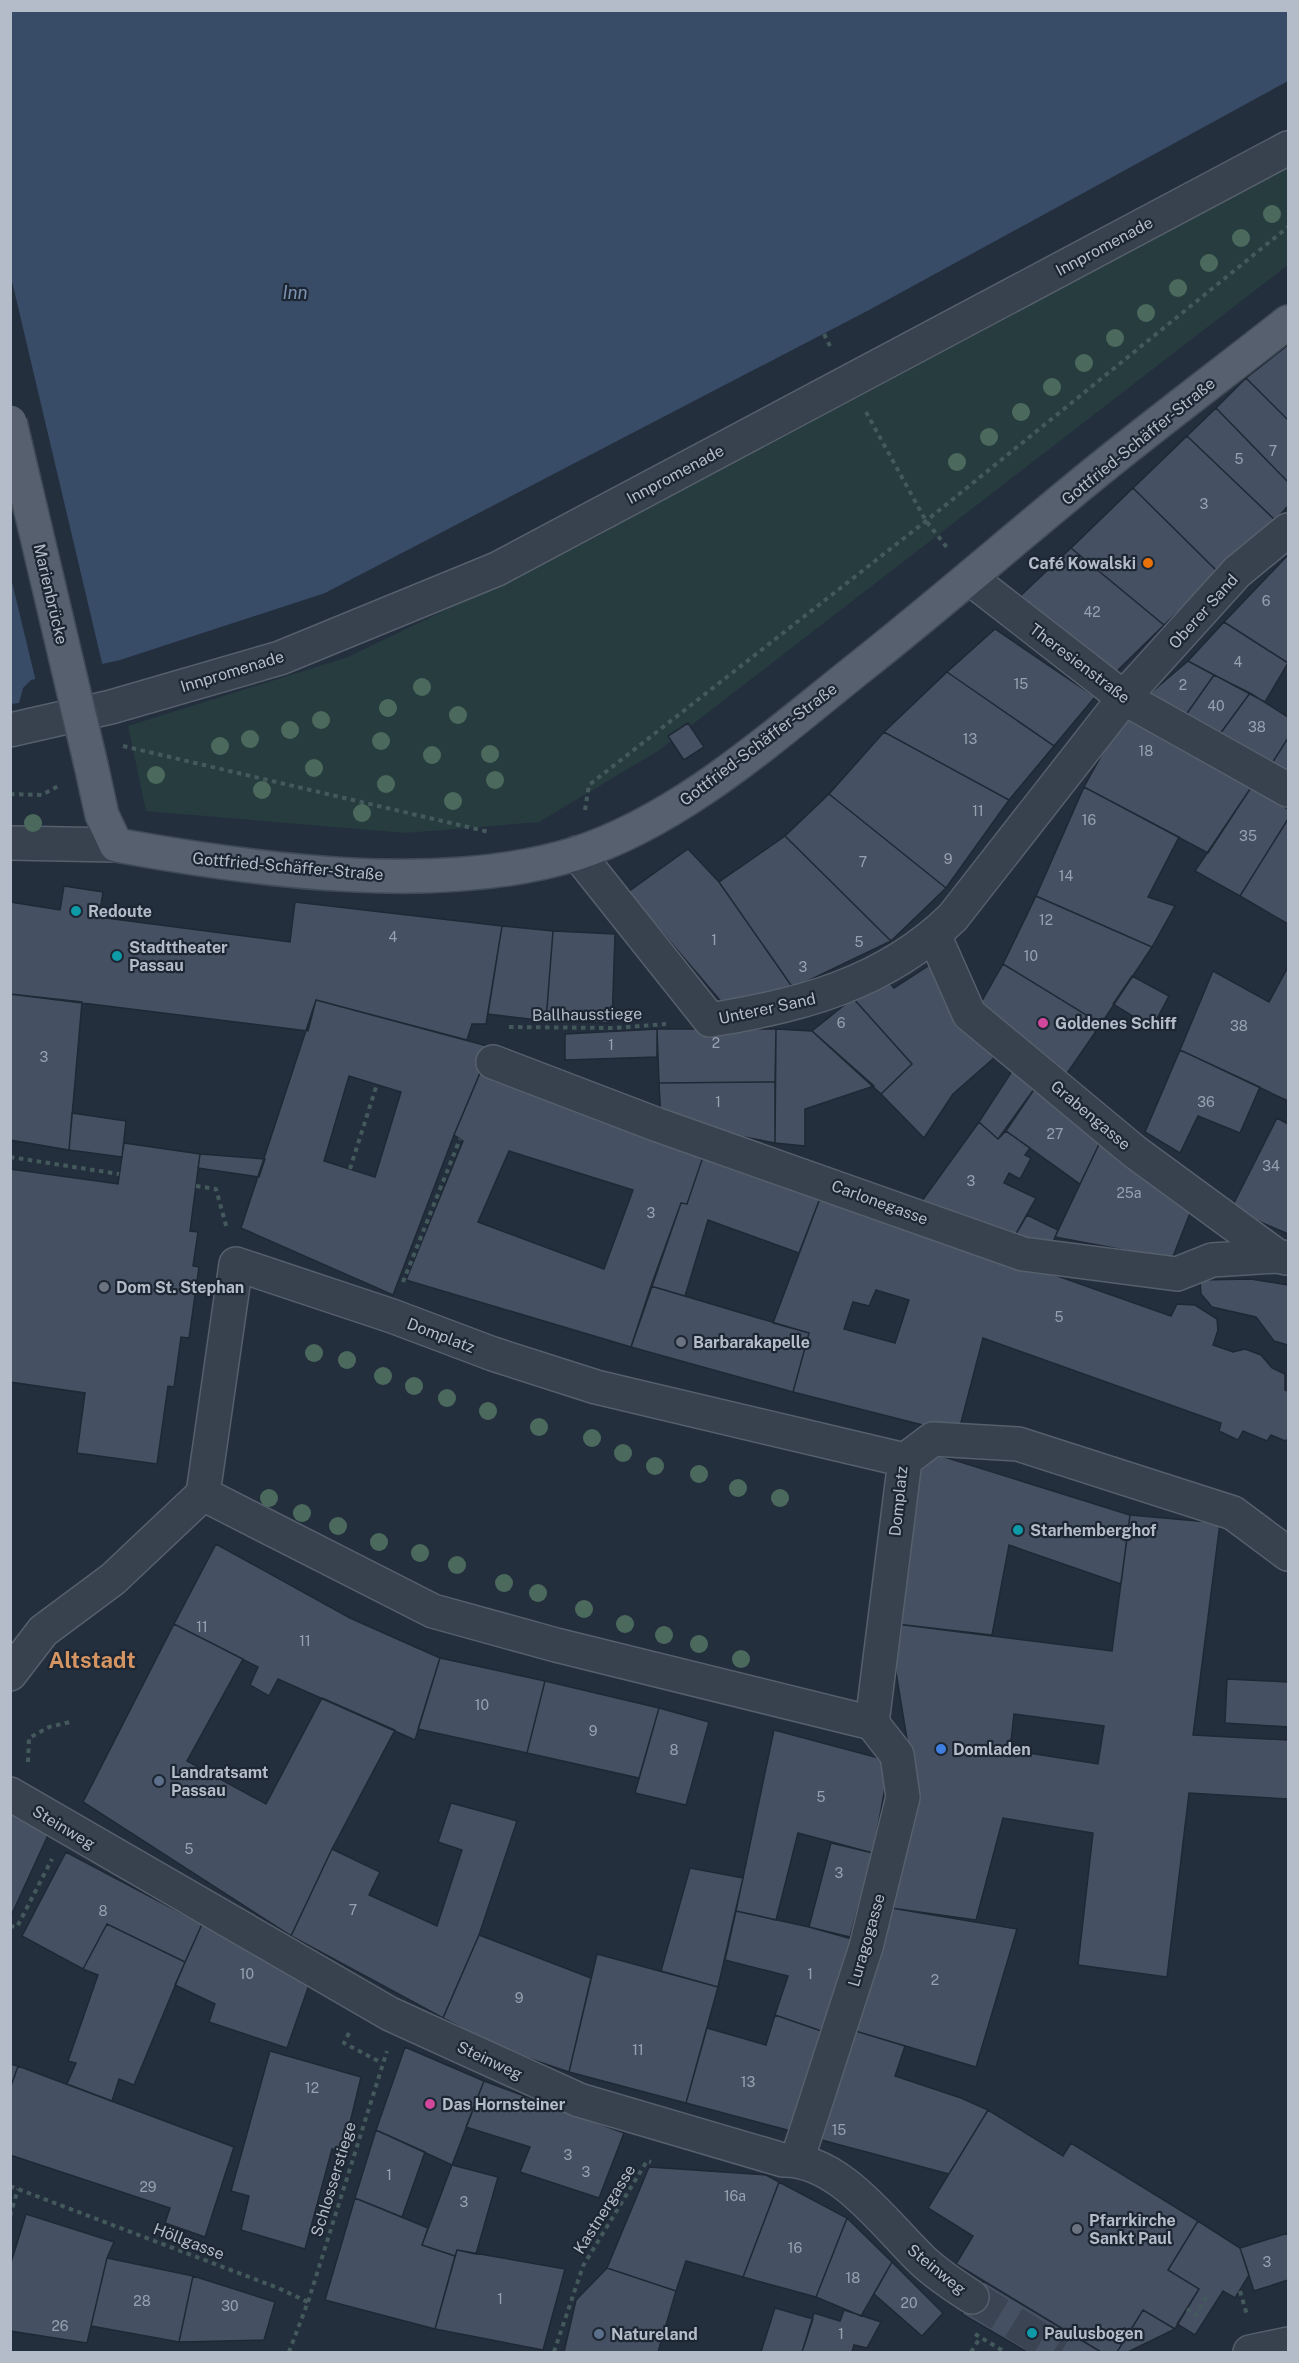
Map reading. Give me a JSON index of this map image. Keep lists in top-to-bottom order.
{
  "streets": {
    "main road": ["Gottfried-Schäffer-Straße", "Marienbrücke"],
    "street": [
      "Innpromenade",
      "Oberer Sand",
      "Theresienstraße",
      "Unterer Sand",
      "Grabengasse",
      "Carlonegasse",
      "Domplatz",
      "Steinweg",
      "Luragogasse"
    ],
    "path": [
      "Ballhausstiege",
      "Schlosserstiege",
      "Kastnergasse",
      "Höllgasse"
    ]
  },
  "crossings": [
    ["Gottfried-Schäffer-Straße", "Theresienstraße"],
    ["Gottfried-Schäffer-Straße", "Unterer Sand"],
    ["Oberer Sand", "Theresienstraße"],
    ["Oberer Sand", "Unterer Sand"],
    ["Theresienstraße", "Unterer Sand"],
    ["Unterer Sand", "Ballhausstiege"],
    ["Unterer Sand", "Grabengasse"],
    ["Ballhausstiege", "Carlonegasse"],
    ["Grabengasse", "Carlonegasse"],
    ["Domplatz", "Luragogasse"],
    ["Steinweg", "Luragogasse"],
    ["Schlosserstiege", "Höllgasse"]
  ],
  "districts": ["Altstadt"],
  "water": ["Inn"],
  "places": [
    "Café Kowalski",
    "Redoute",
    "Stadttheater Passau",
    "Goldenes Schiff",
    "Dom St. Stephan",
    "Barbarakapelle",
    "Starhemberghof",
    "Domladen",
    "Landratsamt Passau",
    "Das Hornsteiner",
    "Pfarrkirche Sankt Paul",
    "Paulusbogen",
    "Natureland"
  ],
  "house_numbers": [
    "7",
    "5",
    "3",
    "6",
    "42",
    "4",
    "15",
    "2",
    "40",
    "38",
    "13",
    "18",
    "11",
    "16",
    "35",
    "9",
    "7",
    "14",
    "12",
    "4",
    "1",
    "5",
    "10",
    "3",
    "6",
    "38",
    "2",
    "1",
    "3",
    "1",
    "36",
    "27",
    "34",
    "3",
    "25a",
    "3",
    "5",
    "11",
    "11",
    "10",
    "9",
    "8",
    "5",
    "5",
    "3",
    "7",
    "8",
    "10",
    "1",
    "2",
    "9",
    "11",
    "13",
    "12",
    "15",
    "3",
    "3",
    "1",
    "29",
    "16a",
    "3",
    "16",
    "3",
    "18",
    "1",
    "28",
    "20",
    "30",
    "26",
    "1"
  ]
}
